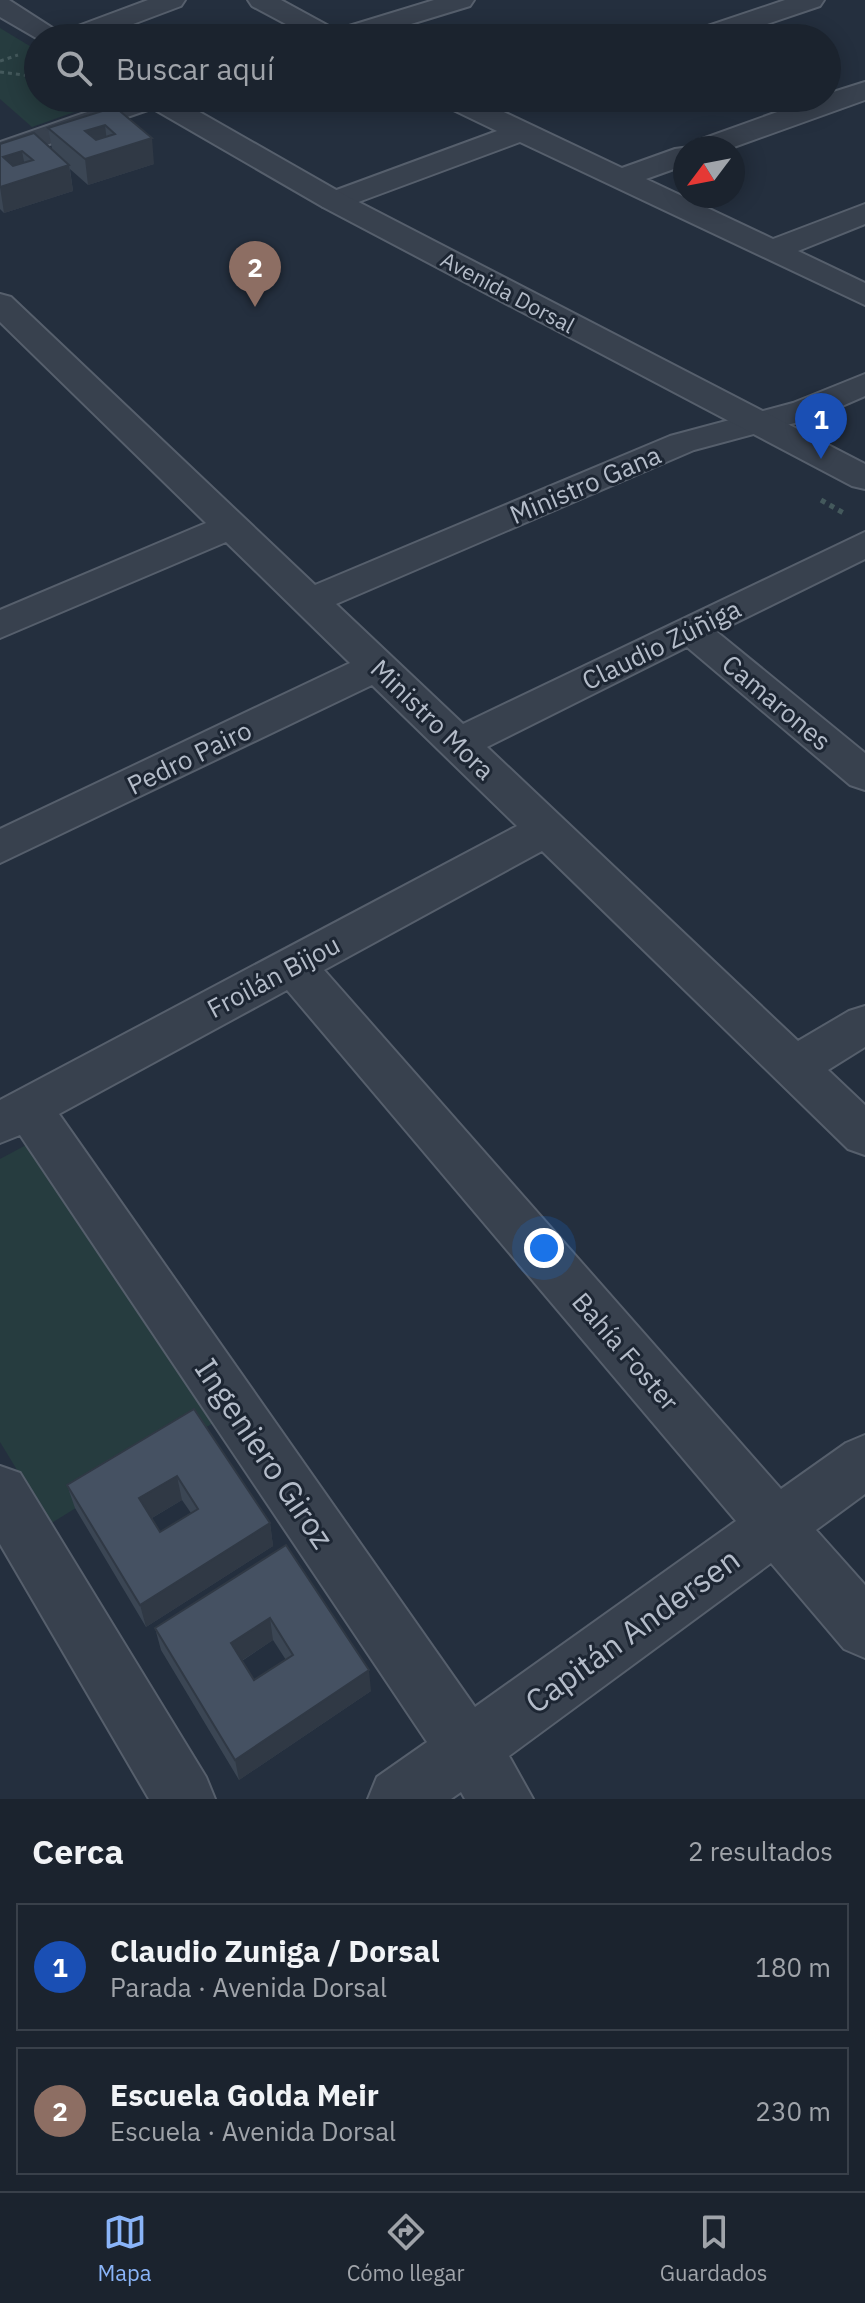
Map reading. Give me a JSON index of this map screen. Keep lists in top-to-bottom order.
{
  "streets": {
    "street": [
      "Avenida Dorsal",
      "Ministro Gana",
      "Claudio Zúñiga",
      "Camarones",
      "Ministro Mora",
      "Pedro Pairo",
      "Froilán Bijou",
      "Bahía Foster",
      "Ingeniero Giroz",
      "Capitán Andersen"
    ]
  },
  "crossings": [
    ["Avenida Dorsal", "Ministro Gana"],
    ["Ministro Gana", "Ministro Mora"],
    ["Claudio Zúñiga", "Camarones"],
    ["Claudio Zúñiga", "Ministro Mora"],
    ["Ministro Mora", "Pedro Pairo"],
    ["Ministro Mora", "Froilán Bijou"],
    ["Froilán Bijou", "Bahía Foster"],
    ["Froilán Bijou", "Ingeniero Giroz"],
    ["Bahía Foster", "Capitán Andersen"],
    ["Ingeniero Giroz", "Capitán Andersen"]
  ],
  "north": "bottom left",
  "page": {
    "search": "Buscar aquí",
    "pins": ["2", "1"],
    "heading": ["Cerca", "2 resultados"],
    "list": [
      {
        "mark": "1",
        "name": "Claudio Zuniga / Dorsal",
        "note": "Parada · Avenida Dorsal",
        "value": "180 m"
      },
      {
        "mark": "2",
        "name": "Escuela Golda Meir",
        "note": "Escuela · Avenida Dorsal",
        "value": "230 m"
      }
    ],
    "nav": ["Mapa", "Cómo llegar", "Guardados"]
  }
}
